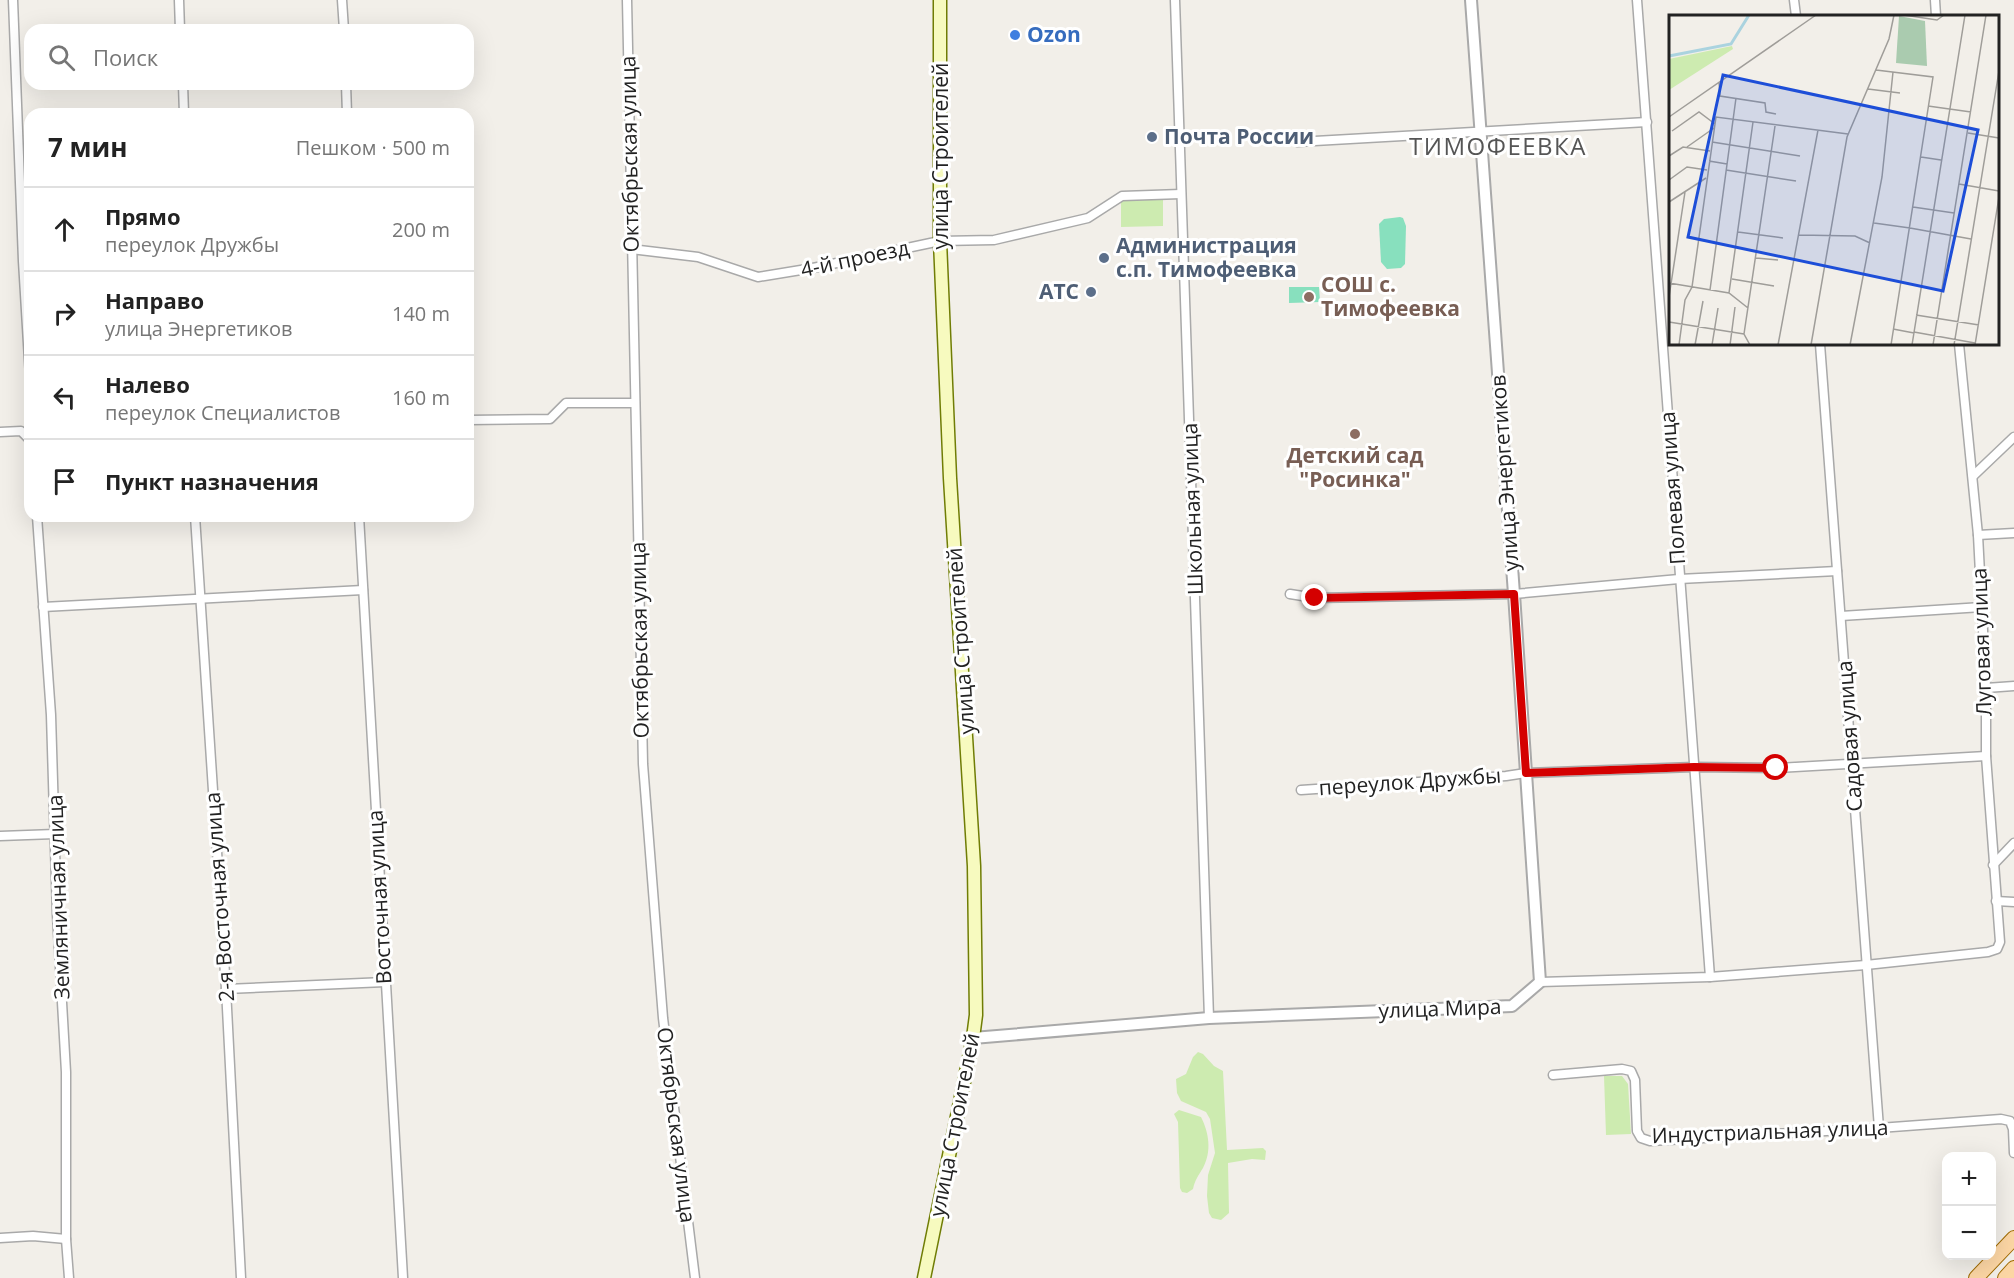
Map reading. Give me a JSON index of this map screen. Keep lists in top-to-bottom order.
{
  "streets": {
    "main road": ["улица Строителей"],
    "street": [
      "Октябрьская улица",
      "4-й проезд",
      "улица Энергетиков",
      "Полевая улица",
      "Школьная улица",
      "Луговая улица",
      "Садовая улица",
      "переулок Дружбы",
      "Земляничная улица",
      "2-я Восточная улица",
      "Восточная улица",
      "улица Мира",
      "Индустриальная улица"
    ]
  },
  "crossings": [
    ["Октябрьская улица", "4-й проезд"],
    ["улица Строителей", "4-й проезд"],
    ["улица Строителей", "улица Мира"],
    ["4-й проезд", "Школьная улица"],
    ["улица Энергетиков", "переулок Дружбы"],
    ["улица Энергетиков", "улица Мира"],
    ["Полевая улица", "переулок Дружбы"],
    ["Школьная улица", "улица Мира"],
    ["Луговая улица", "Садовая улица"],
    ["Луговая улица", "переулок Дружбы"],
    ["Садовая улица", "переулок Дружбы"],
    ["Садовая улица", "Индустриальная улица"]
  ],
  "districts": ["ТИМОФЕЕВКА"],
  "places": [
    "Ozon",
    "Почта России",
    "Администрация с.п. Тимофеевка",
    "АТС",
    "СОШ с. Тимофеевка",
    "Детский сад \"Росинка\""
  ],
  "page": {
    "search": "Поиск",
    "heading": ["7 мин", "Пешком · 500 m"],
    "list": [
      ["Прямо", "переулок Дружбы", "200 m"],
      ["Направо", "улица Энергетиков", "140 m"],
      ["Налево", "переулок Специалистов", "160 m"],
      "Пункт назначения"
    ],
    "map_buttons": ["+", "−"]
  }
}
